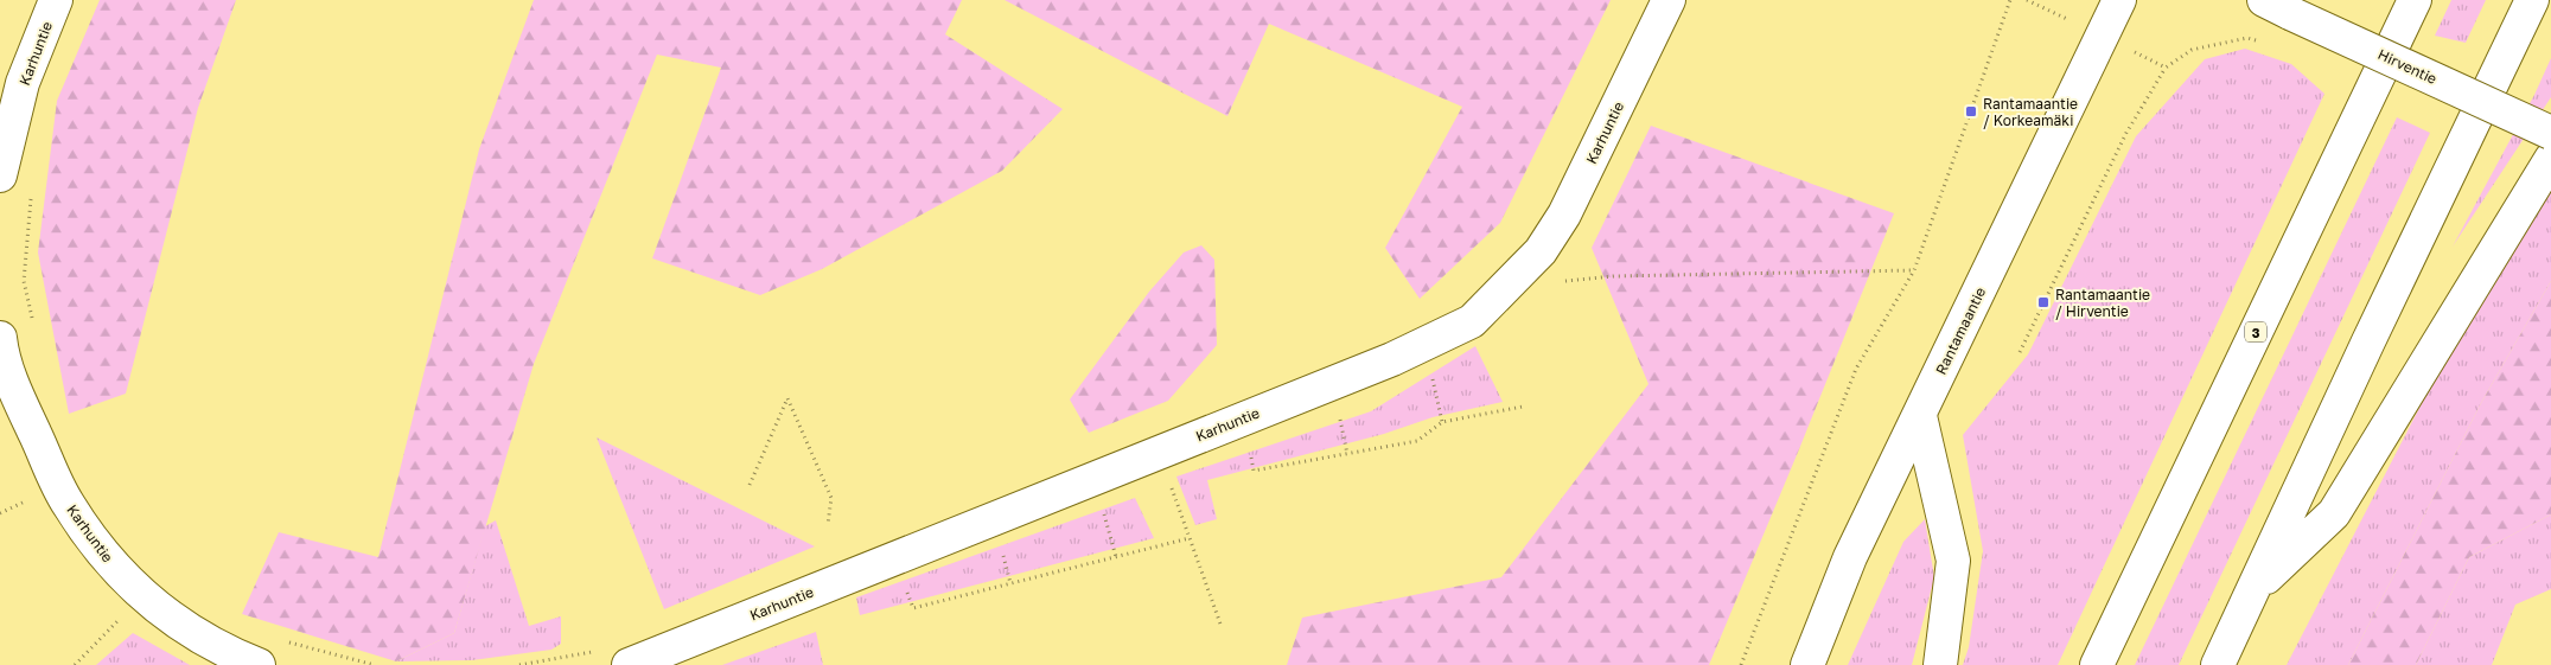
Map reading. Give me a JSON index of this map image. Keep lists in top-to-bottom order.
{
  "streets": {
    "main road": [
      "Karhuntie",
      "Hirventie",
      "Rantamaantie",
      "3"
    ]
  },
  "places": {
    "transit": ["Rantamaantie / Korkeamäki", "Rantamaantie / Hirventie"]
  }
}
